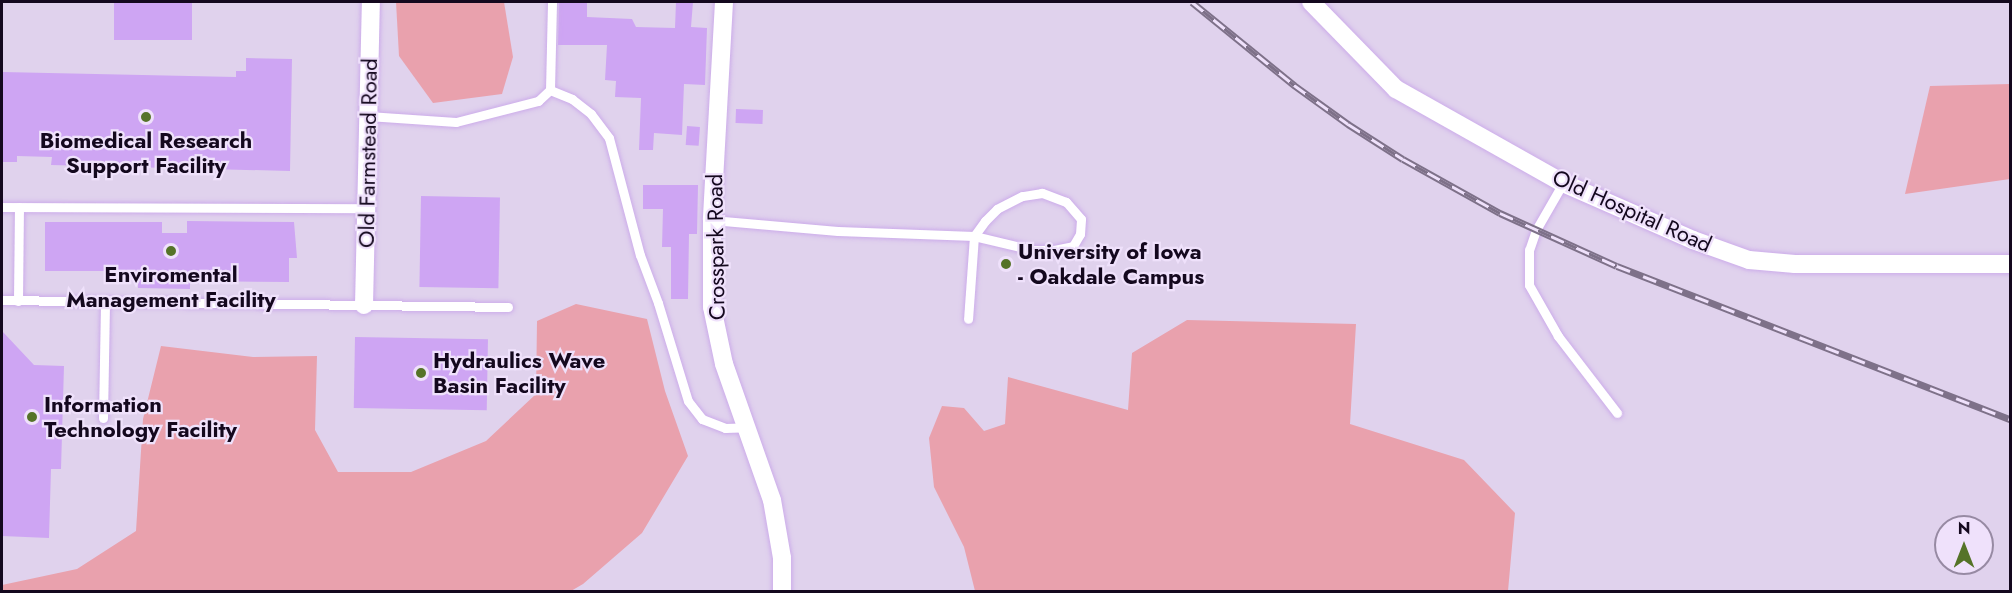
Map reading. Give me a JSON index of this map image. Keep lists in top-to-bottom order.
{
  "streets": {
    "street": ["Old Farmstead Road", "Old Hospital Road", "Crosspark Road"]
  },
  "places": [
    "Biomedical Research Support Facility",
    "Enviromental Management Facility",
    "University of Iowa - Oakdale Campus",
    "Hydraulics Wave Basin Facility",
    "Information Technology Facility"
  ],
  "north": "top"
}
